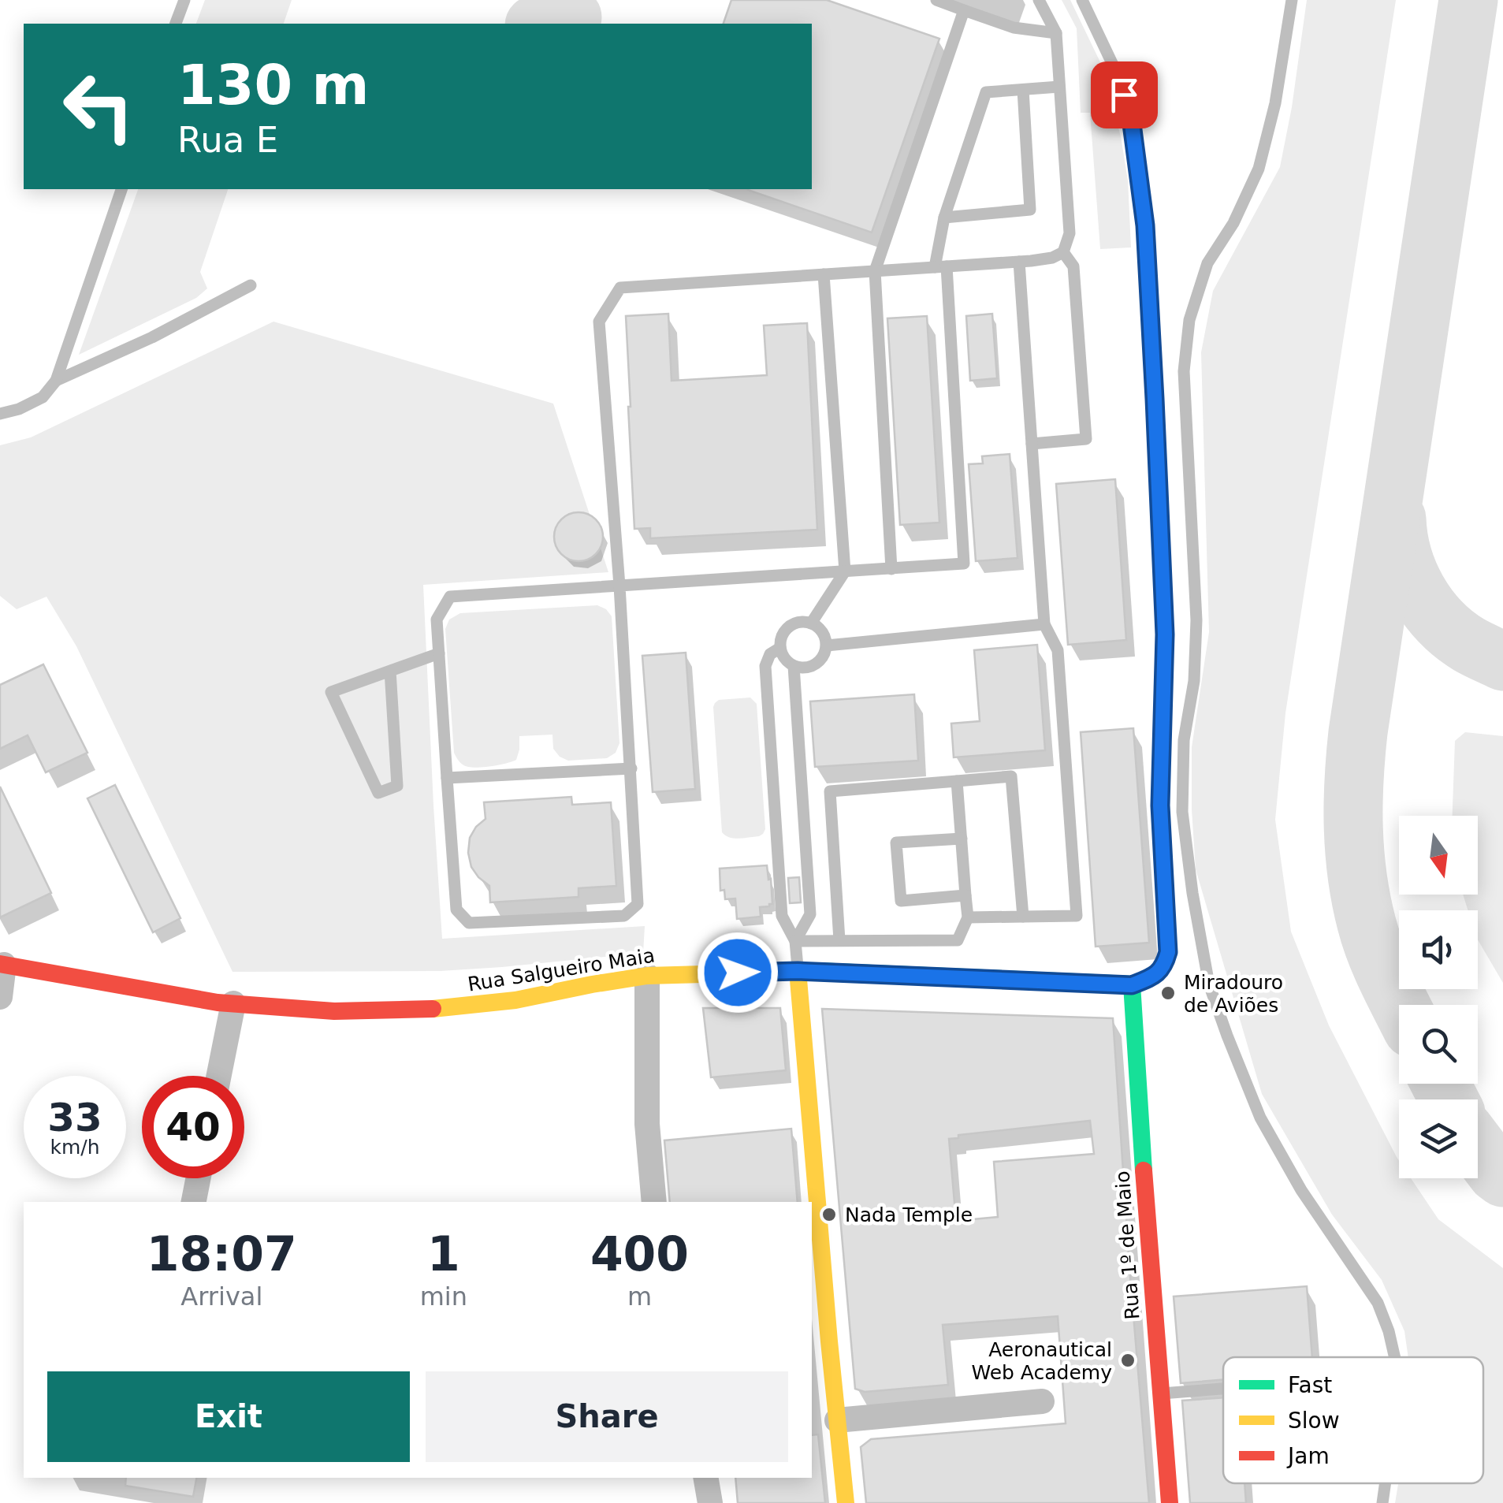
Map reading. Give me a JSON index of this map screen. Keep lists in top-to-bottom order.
{
  "streets": {
    "street": ["Rua Salgueiro Maia", "Rua 1º de Maio"]
  },
  "crossings": [
    ["Rua Salgueiro Maia", "Rua 1º de Maio"]
  ],
  "places": ["Miradouro de Aviões", "Nada Temple", "Aeronautical Web Academy"],
  "legend": ["Fast", "Slow", "Jam"],
  "north": "bottom",
  "page": {
    "turn": ["130 m", "Rua E"],
    "speed": "33 km/h",
    "limit": "40",
    "eta": [
      "18:07",
      "Arrival",
      "1",
      "min",
      "400",
      "m"
    ],
    "buttons": ["Exit", "Share"]
  }
}
